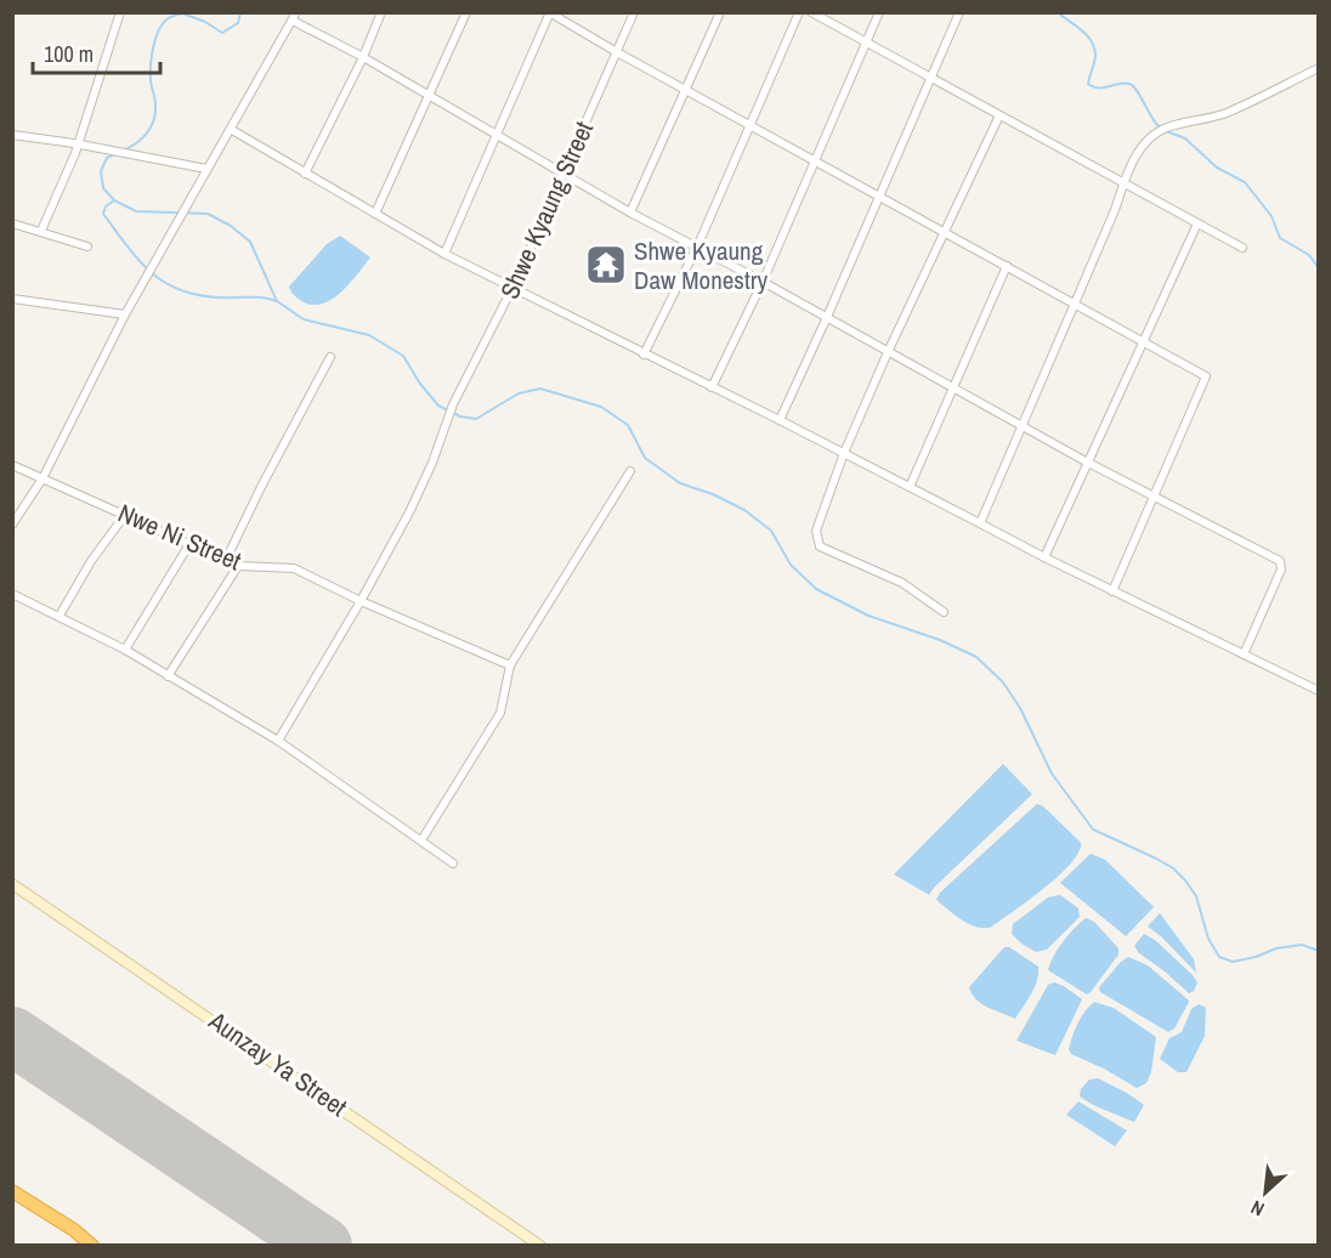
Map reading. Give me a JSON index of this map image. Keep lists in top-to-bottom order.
{
  "streets": {
    "street": ["Shwe Kyaung Street", "Nwe Ni Street", "Aunzay Ya Street"]
  },
  "crossings": [
    ["Shwe Kyaung Street", "Nwe Ni Street"]
  ],
  "places": {
    "temple": ["Shwe Kyaung Daw Monestry"]
  },
  "scale_bar": "100 m",
  "north": "bottom left"
}
